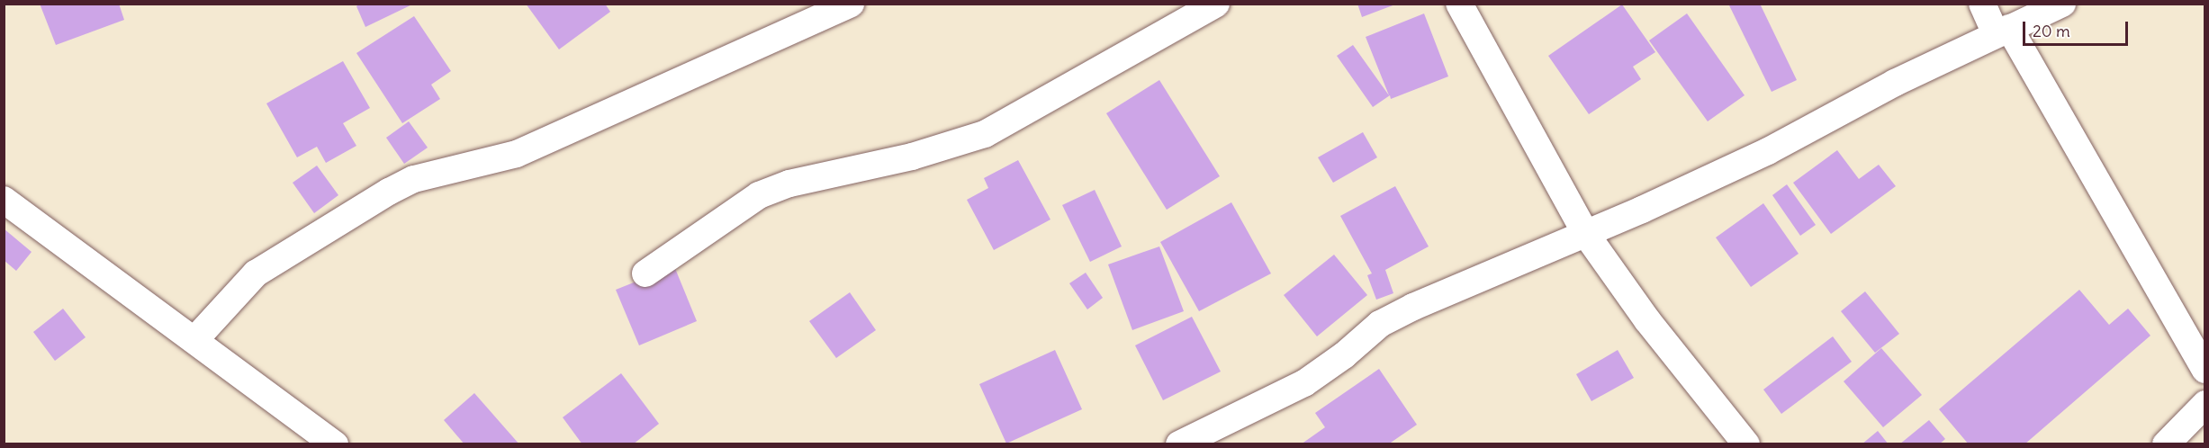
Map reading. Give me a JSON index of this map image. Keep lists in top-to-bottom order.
{
  "scale_bar": "20 m"
}
